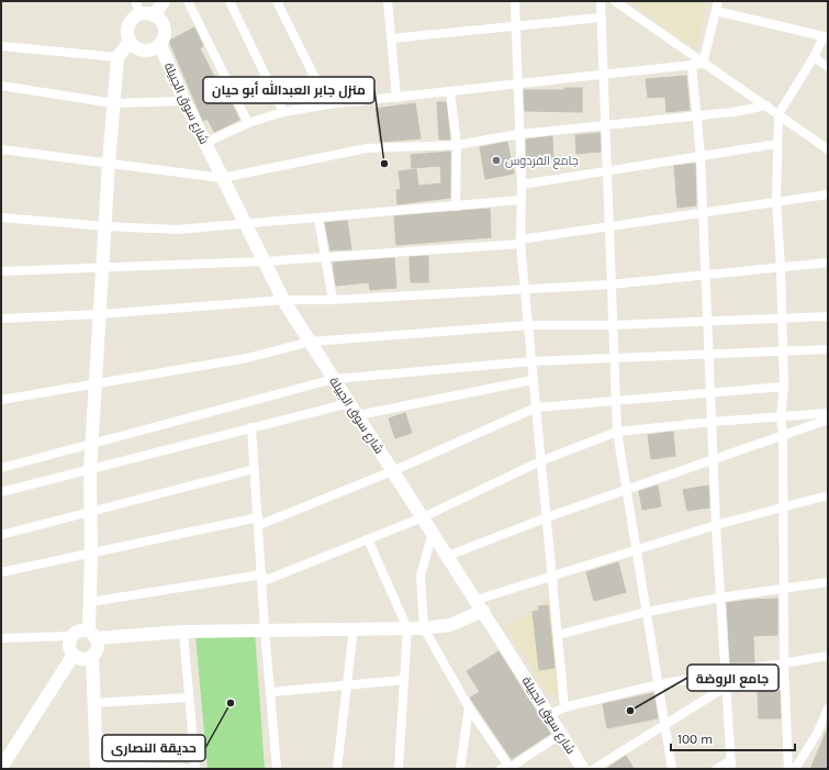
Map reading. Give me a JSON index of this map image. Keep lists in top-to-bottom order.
{
  "streets": {
    "street": ["شارع سوق الجبيلة"]
  },
  "places": [
    "جامع الفردوس",
    "منزل جابر العبدالله أبو حيان",
    "حديقة النصارى",
    "جامع الروضة"
  ],
  "scale_bar": "100 m"
}
